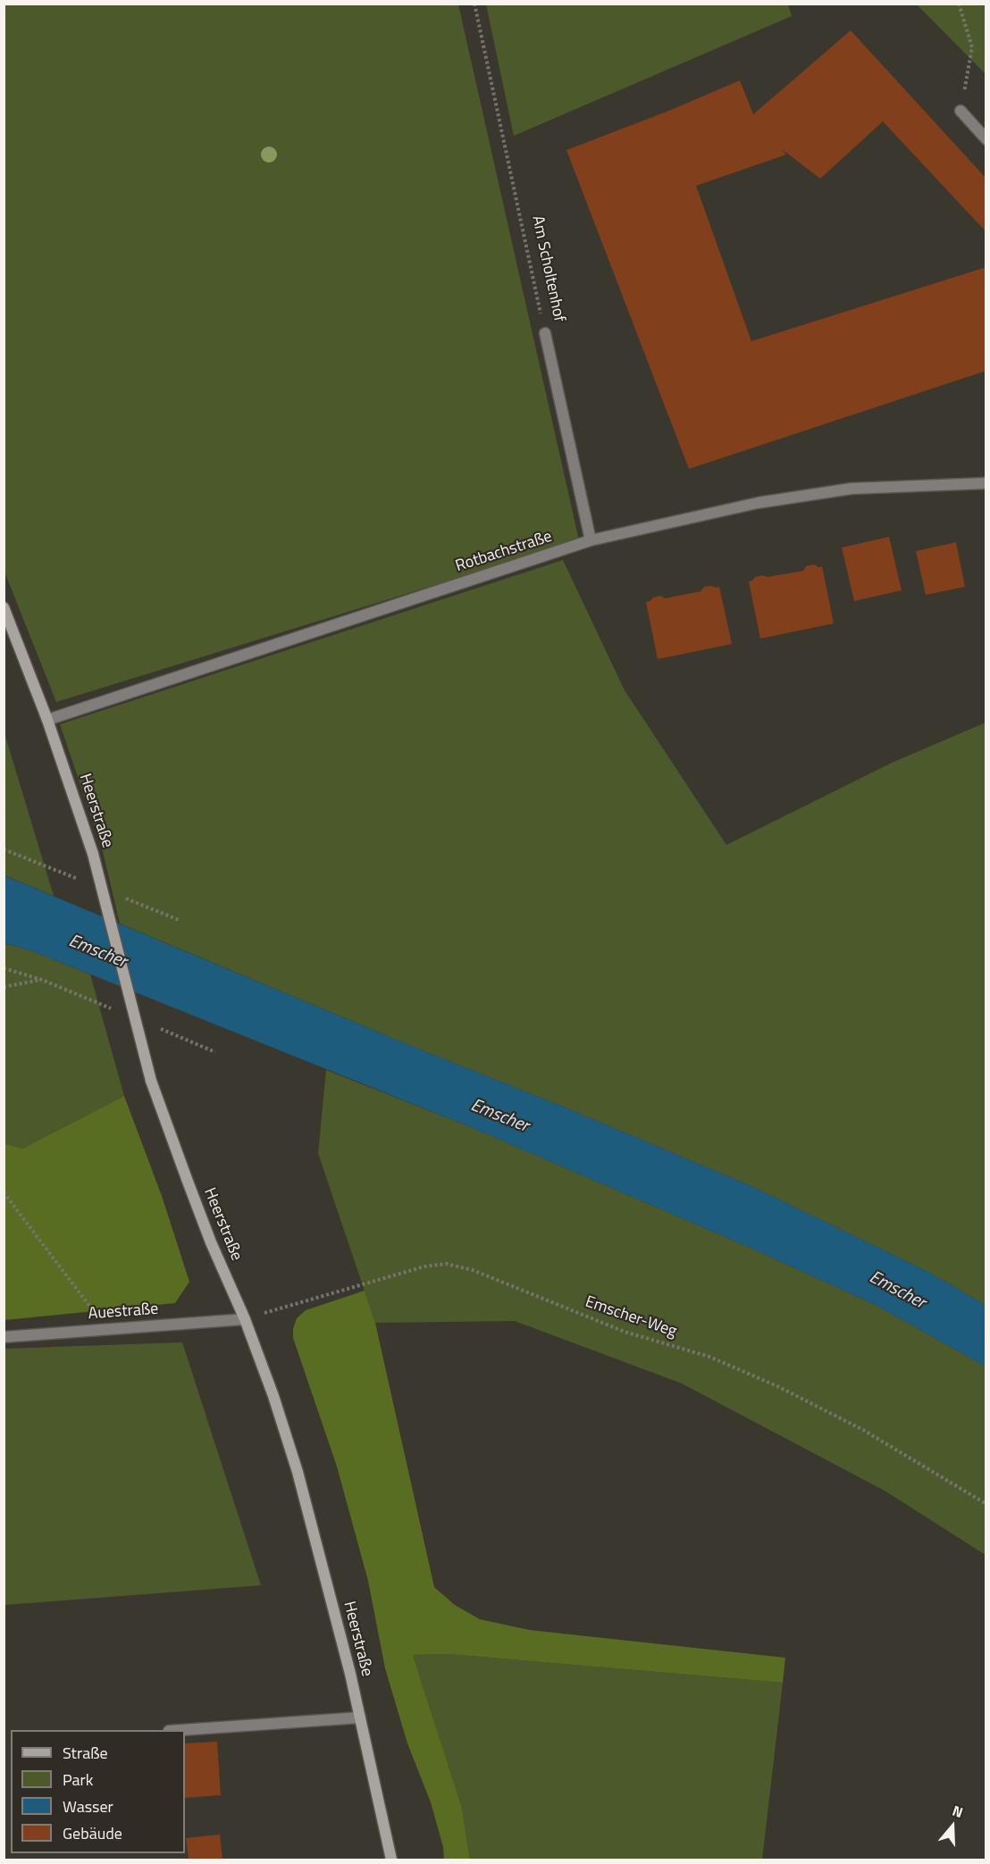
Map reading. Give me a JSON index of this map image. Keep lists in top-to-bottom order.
{
  "streets": {
    "main road": ["Heerstraße"],
    "street": ["Am Scholtenhof", "Rotbachstraße", "Auestraße"],
    "path": ["Emscher-Weg"]
  },
  "crossings": [
    ["Am Scholtenhof", "Rotbachstraße"],
    ["Rotbachstraße", "Heerstraße"],
    ["Heerstraße", "Auestraße"],
    ["Heerstraße", "Emscher-Weg"],
    ["Auestraße", "Emscher-Weg"]
  ],
  "water": ["Emscher"],
  "legend": [
    "Straße",
    "Park",
    "Wasser",
    "Gebäude"
  ],
  "north": "top"
}
